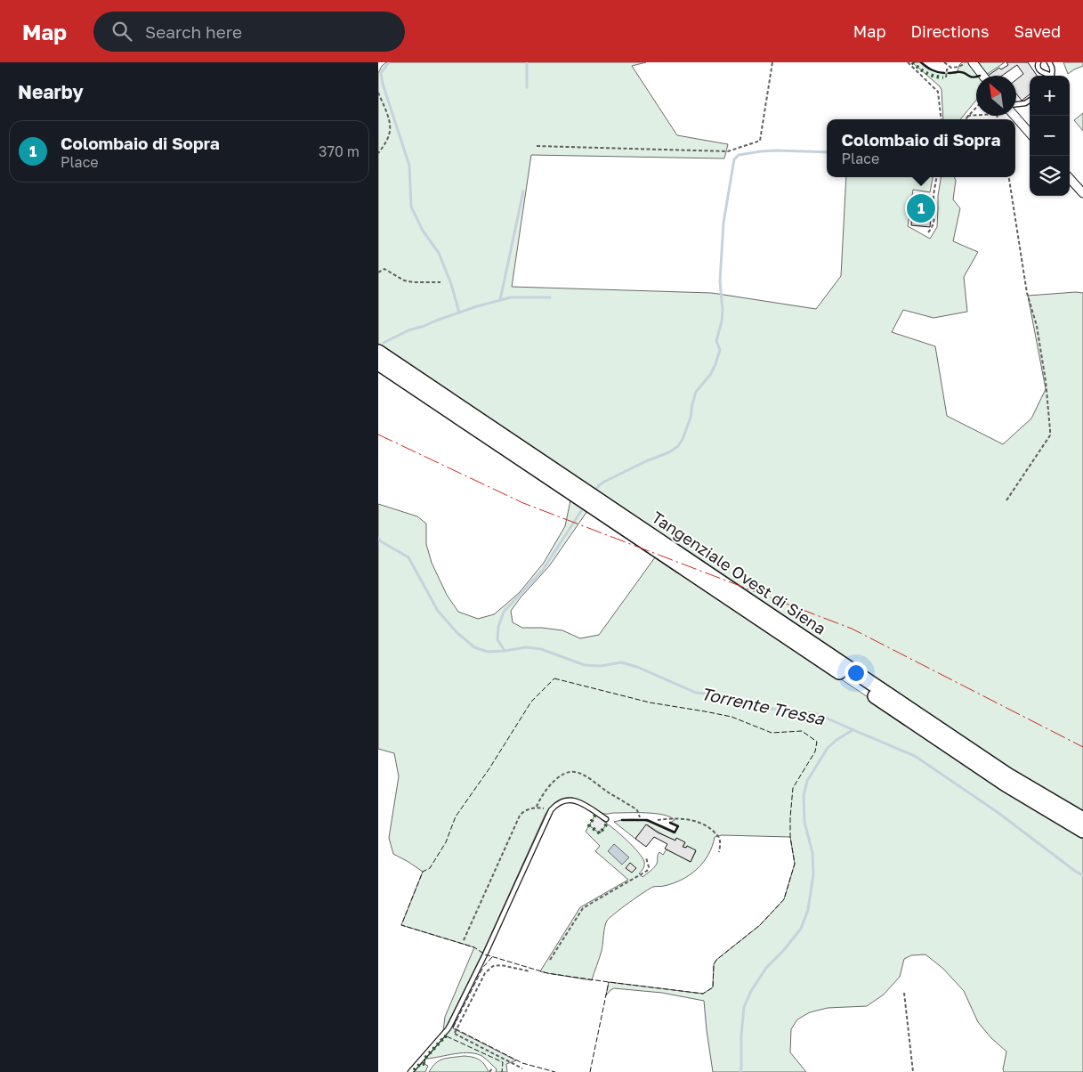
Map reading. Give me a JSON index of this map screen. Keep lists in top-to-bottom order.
{
  "streets": {
    "highway": ["Tangenziale Ovest di Siena"]
  },
  "water": ["Torrente Tressa"],
  "north": "top left",
  "page": {
    "header": "Map",
    "search": "Search here",
    "nav": ["Map", "Directions", "Saved"],
    "heading": "Nearby",
    "map_buttons": ["+", "−"],
    "popup": ["Colombaio di Sopra", "Place"],
    "list": [
      {
        "mark": "1",
        "name": "Colombaio di Sopra",
        "note": "Place",
        "value": "370 m"
      }
    ],
    "pins": "1"
  }
}
